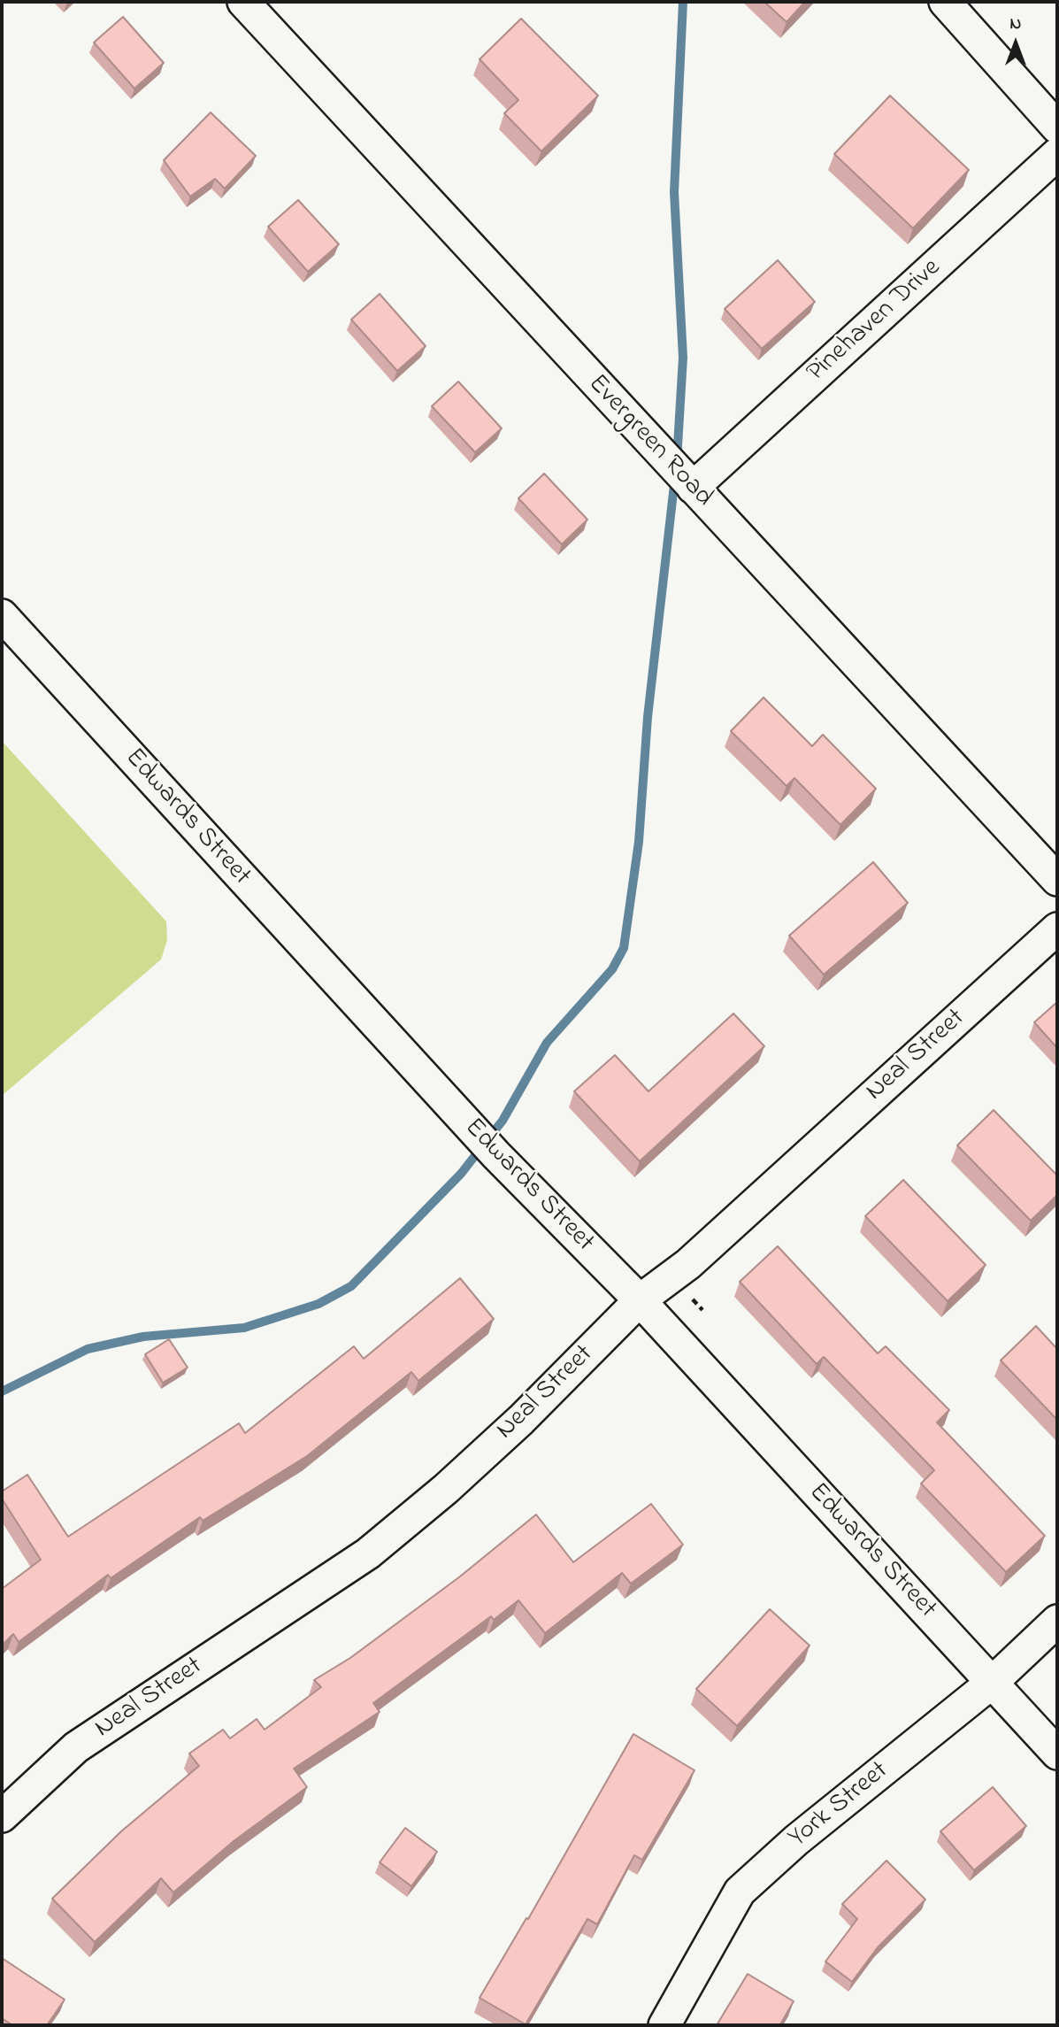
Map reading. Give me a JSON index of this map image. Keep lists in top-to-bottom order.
{
  "streets": {
    "street": [
      "Pinehaven Drive",
      "Evergreen Road",
      "Edwards Street",
      "Neal Street",
      "York Street"
    ]
  },
  "crossings": [
    ["Pinehaven Drive", "Evergreen Road"],
    ["Edwards Street", "Neal Street"],
    ["Edwards Street", "York Street"]
  ],
  "north": "top"
}
